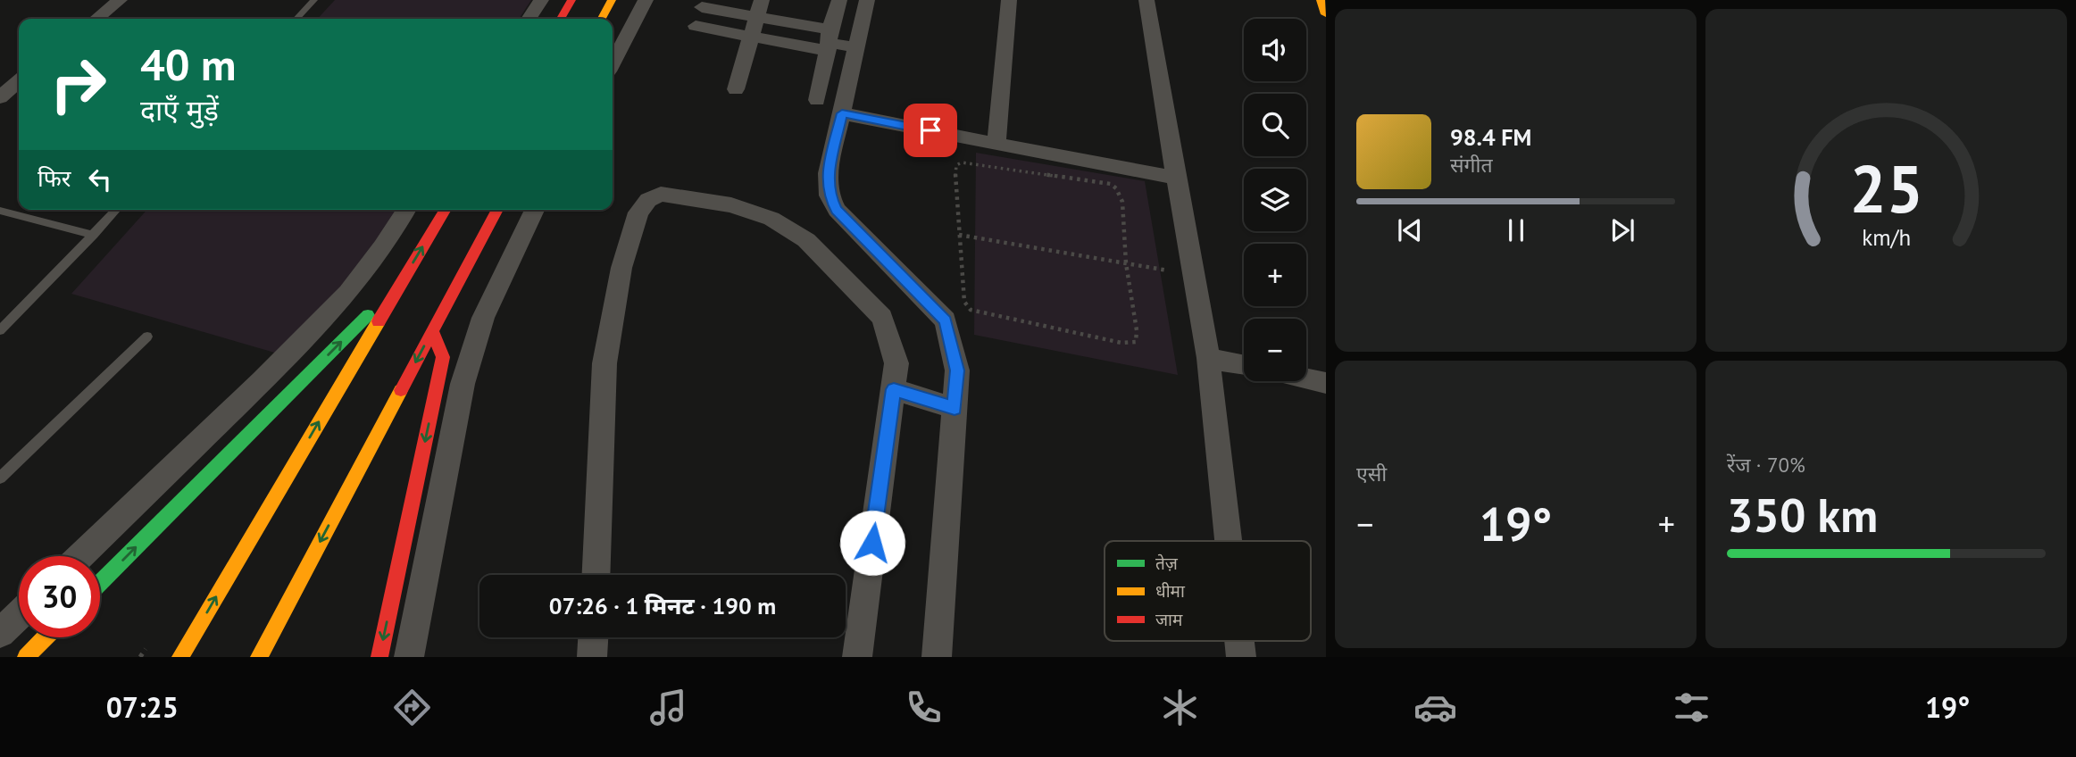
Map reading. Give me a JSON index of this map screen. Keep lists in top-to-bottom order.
{
  "legend": ["तेज़", "धीमा", "जाम"],
  "page": {
    "map_buttons": ["+", "−"],
    "turn": ["40 m", "दाएँ मुड़ें"],
    "song": ["98.4 FM", "संगीत"],
    "then": "फिर",
    "tile": [
      "एसी",
      ["रेंज · 70%", "350 km"]
    ],
    "heat": ["−", "19°", "+"],
    "limit": "30",
    "trip": "07:26 · 1 मिनट · 190 m",
    "tabs": ["07:25", "19°"],
    "gauge": ["25", "km/h"]
  }
}
